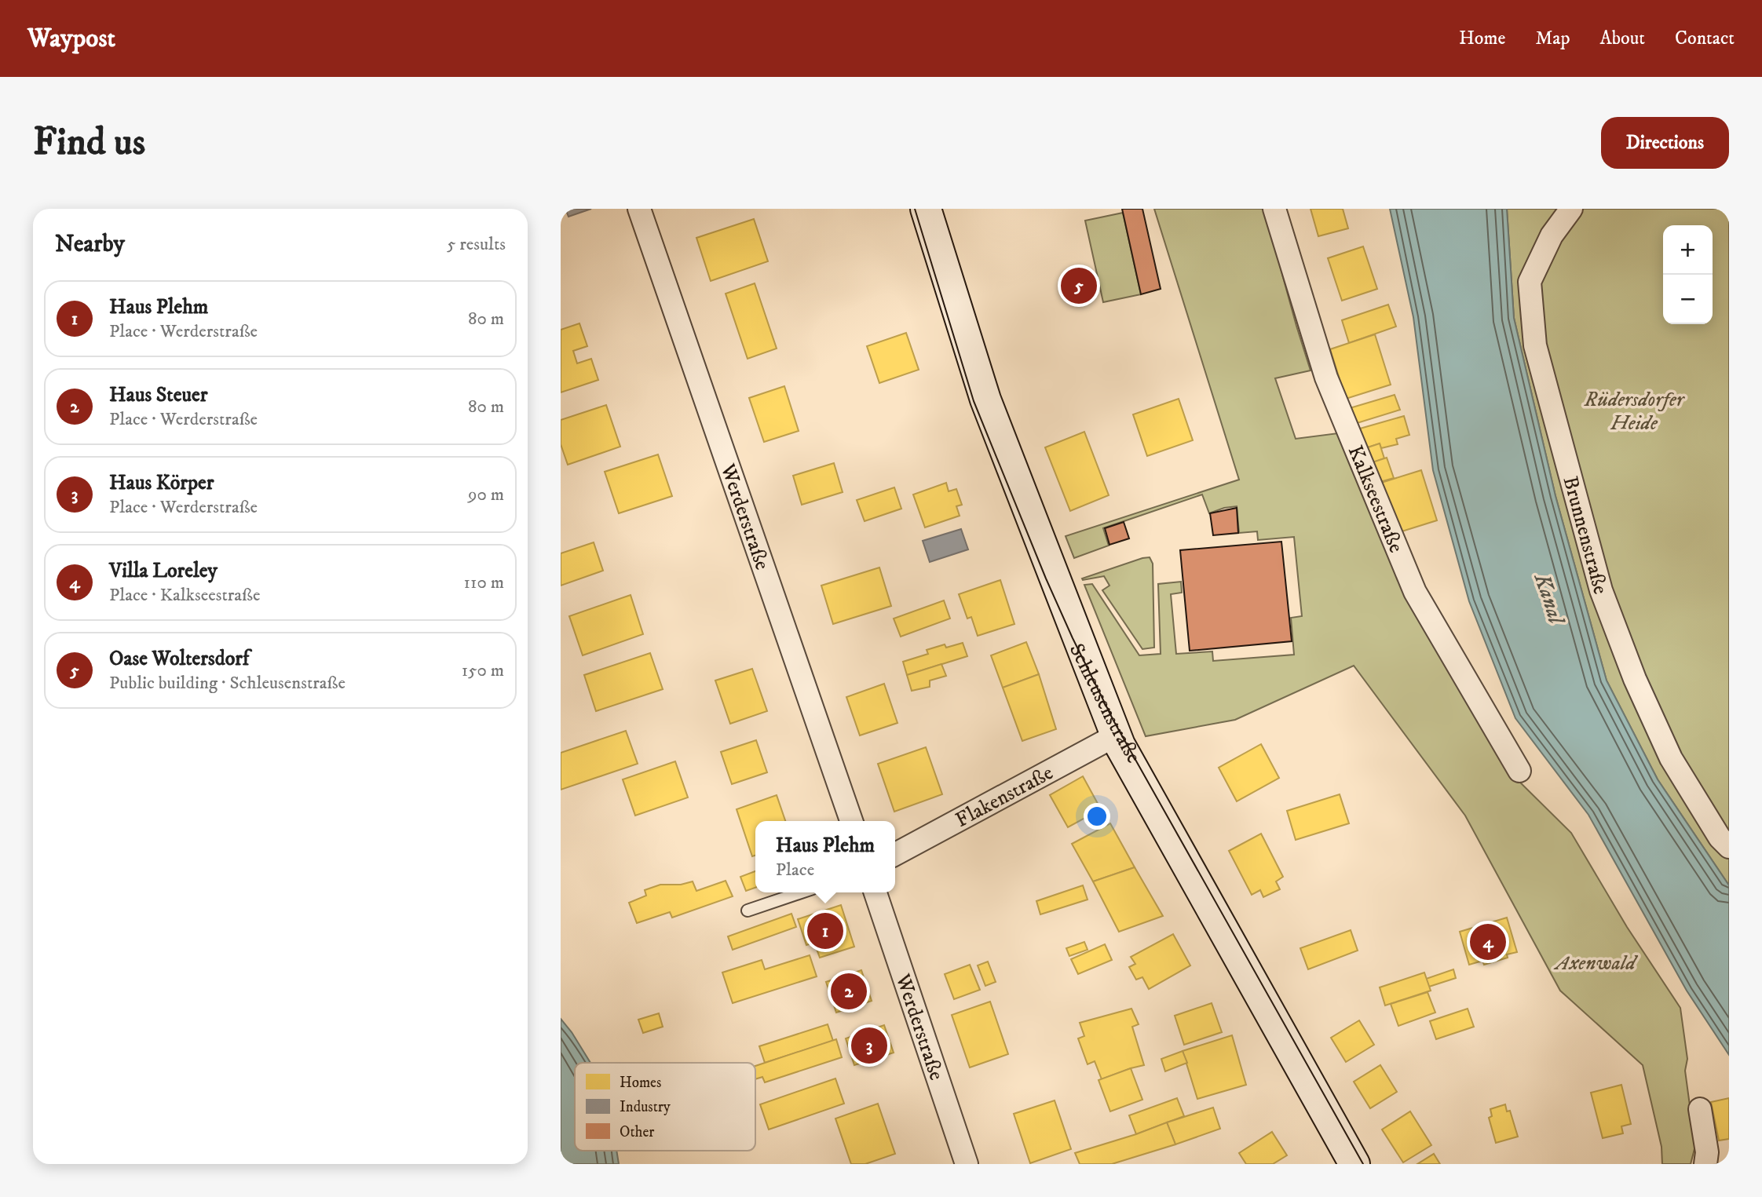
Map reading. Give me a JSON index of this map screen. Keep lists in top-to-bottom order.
{
  "streets": {
    "street": [
      "Kalkseestraße",
      "Werderstraße",
      "Brunnenstraße",
      "Schleusenstraße",
      "Flakenstraße"
    ]
  },
  "crossings": [
    ["Schleusenstraße", "Flakenstraße"]
  ],
  "water": ["Kanal"],
  "parks": ["Rüdersdorfer Heide", "Axenwald"],
  "legend": ["Homes", "Industry", "Other"],
  "page": {
    "header": "Waypost",
    "nav": [
      "Home",
      "Map",
      "About",
      "Contact"
    ],
    "buttons": "Directions",
    "title": "Find us",
    "heading": ["Nearby", "5 results"],
    "map_buttons": ["+", "−"],
    "pins": [
      "5",
      "1",
      "4",
      "2",
      "3"
    ],
    "list": [
      {
        "mark": "1",
        "name": "Haus Plehm",
        "note": "Place · Werderstraße",
        "value": "80 m"
      },
      {
        "mark": "2",
        "name": "Haus Steuer",
        "note": "Place · Werderstraße",
        "value": "80 m"
      },
      {
        "mark": "3",
        "name": "Haus Körper",
        "note": "Place · Werderstraße",
        "value": "90 m"
      },
      {
        "mark": "4",
        "name": "Villa Loreley",
        "note": "Place · Kalkseestraße",
        "value": "110 m"
      },
      {
        "mark": "5",
        "name": "Oase Woltersdorf",
        "note": "Public building · Schleusenstraße",
        "value": "150 m"
      }
    ],
    "popup": ["Haus Plehm", "Place"]
  }
}
